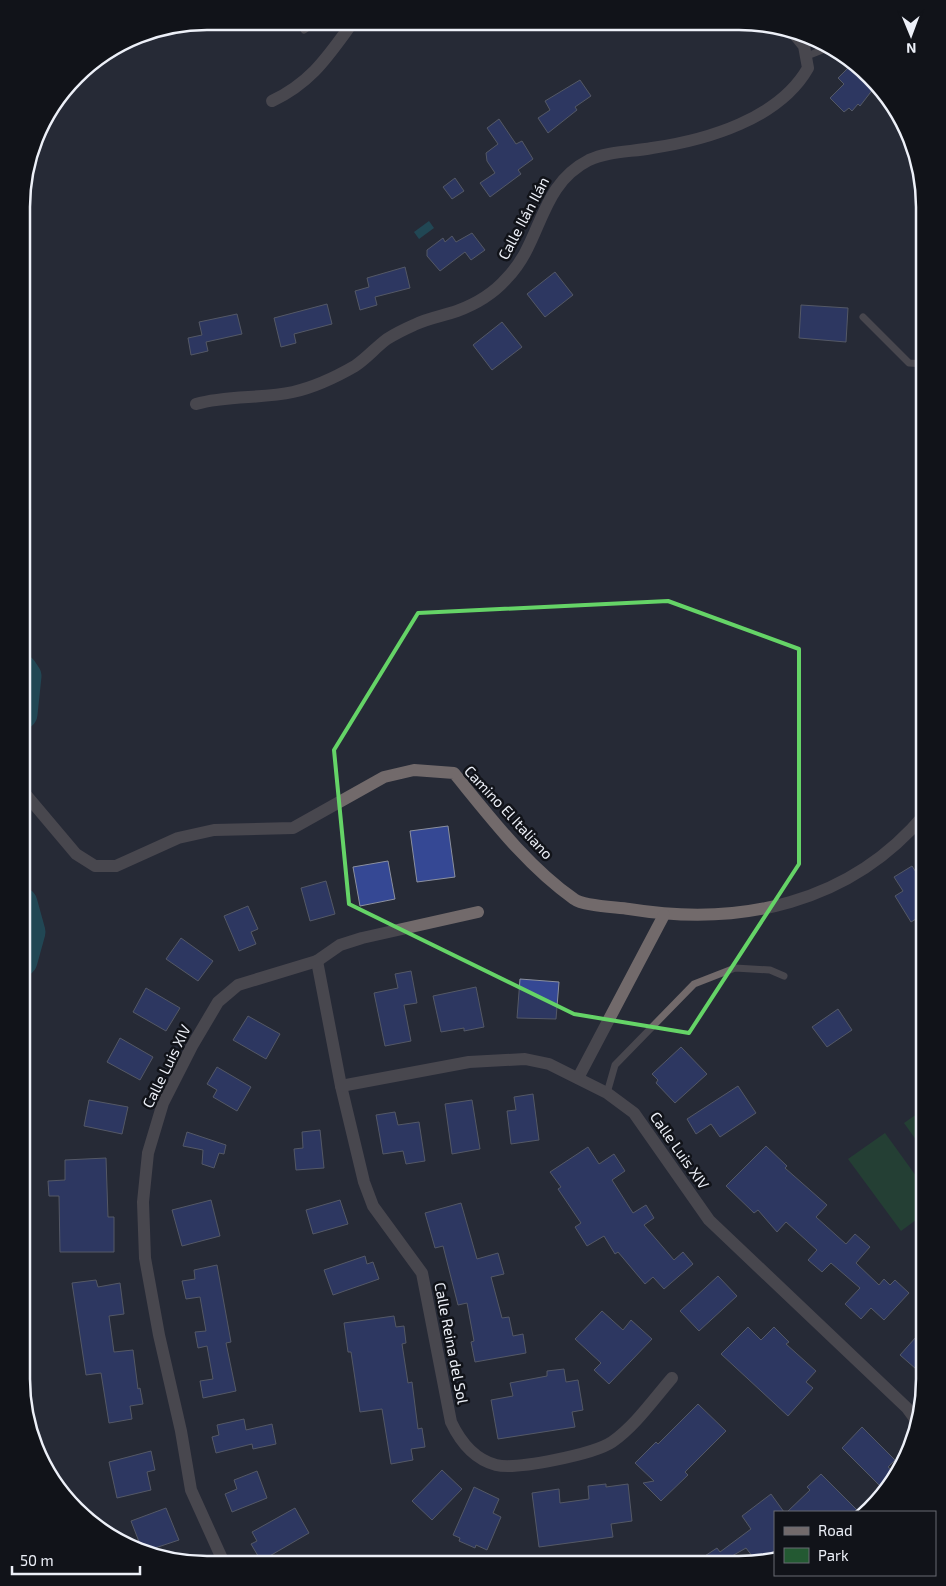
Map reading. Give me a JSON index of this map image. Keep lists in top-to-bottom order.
{
  "streets": {
    "street": [
      "Calle Ilán Ilán",
      "Camino El Italiano",
      "Calle Luis XIV",
      "Calle Reina del Sol"
    ]
  },
  "crossings": [
    ["Calle Luis XIV", "Calle Reina del Sol"]
  ],
  "legend": ["Road", "Park"],
  "scale_bar": "50 m",
  "north": "bottom"
}
